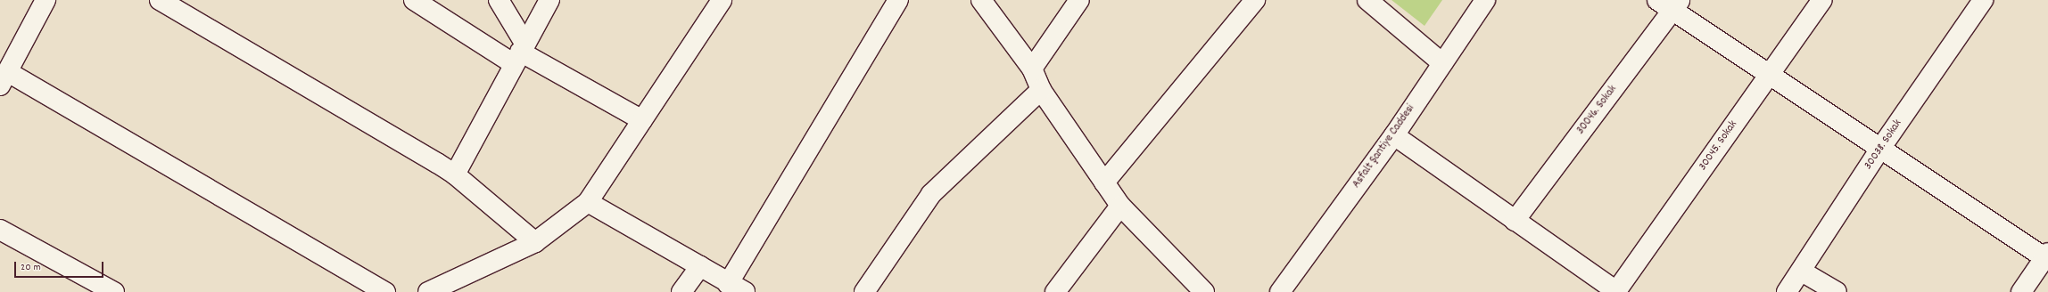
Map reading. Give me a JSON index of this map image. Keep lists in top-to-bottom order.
{
  "streets": {
    "street": [
      "30046. Sokak",
      "30038. Sokak",
      "30045. Sokak",
      "Asfalt Şantiye Caddesi"
    ]
  },
  "scale_bar": "20 m"
}
